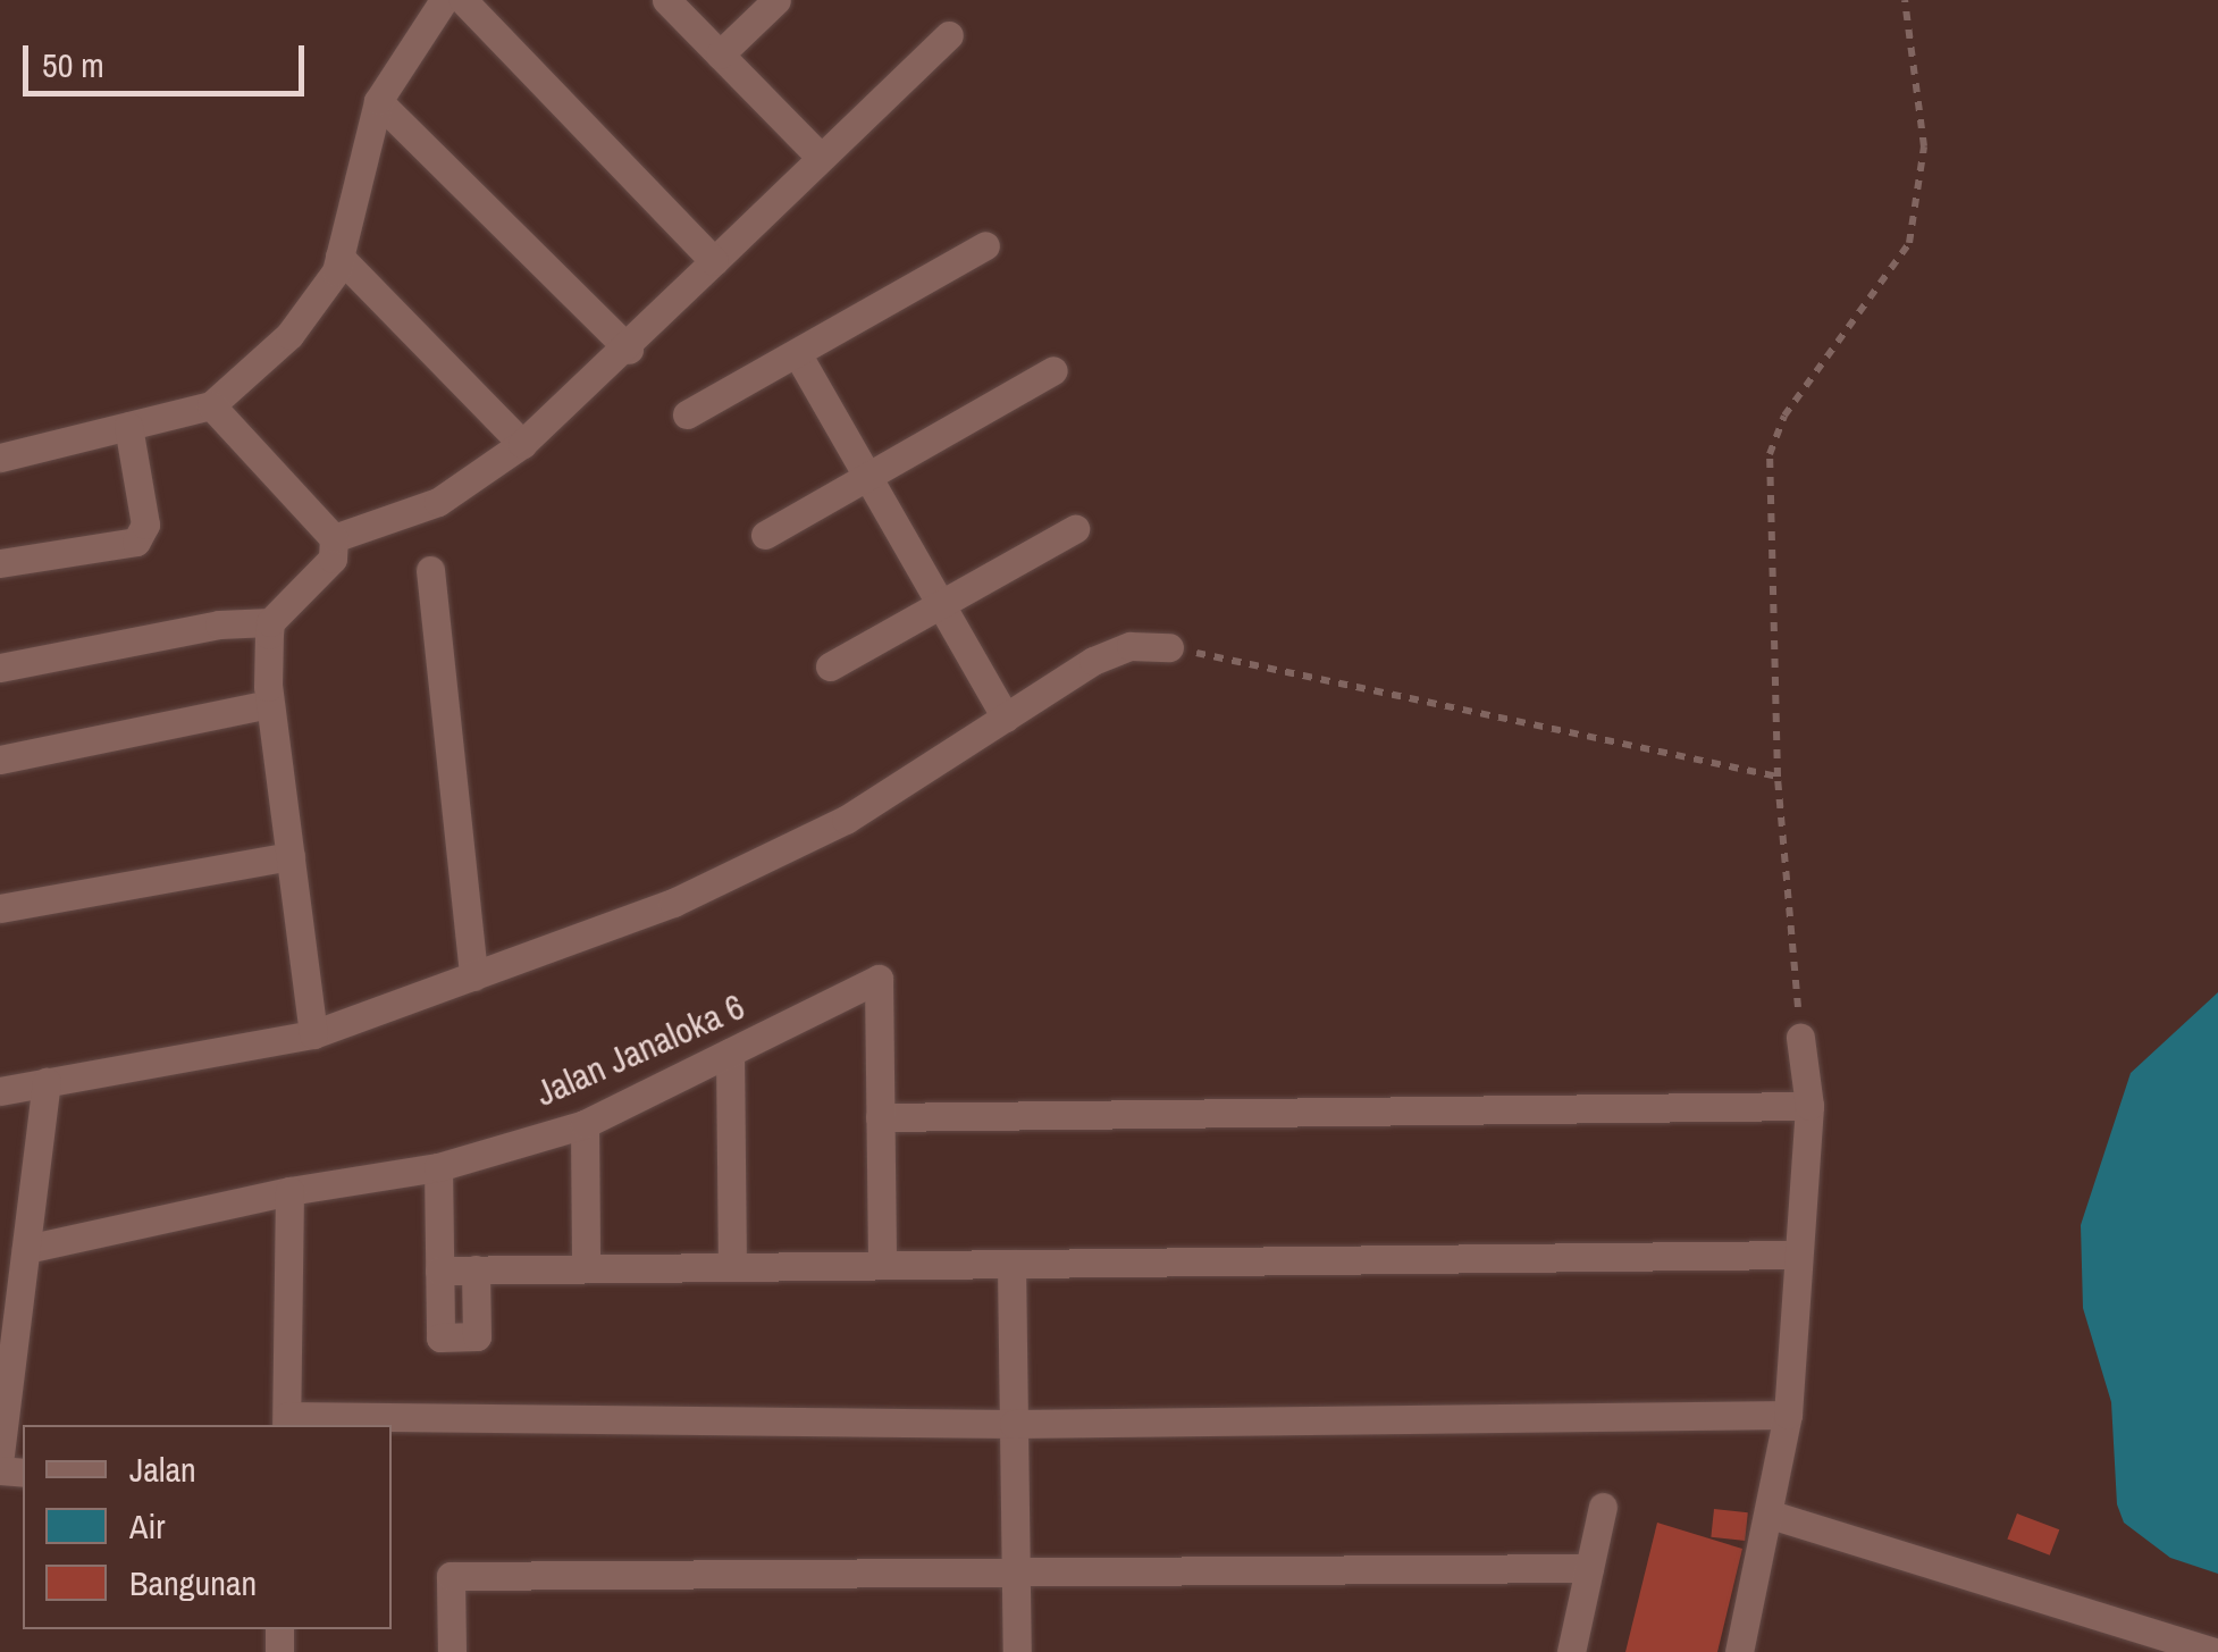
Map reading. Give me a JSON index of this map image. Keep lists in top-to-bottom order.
{
  "streets": {
    "street": ["Jalan Janaloka 6"]
  },
  "legend": ["Jalan", "Air", "Bangunan"],
  "scale_bar": "50 m"
}
